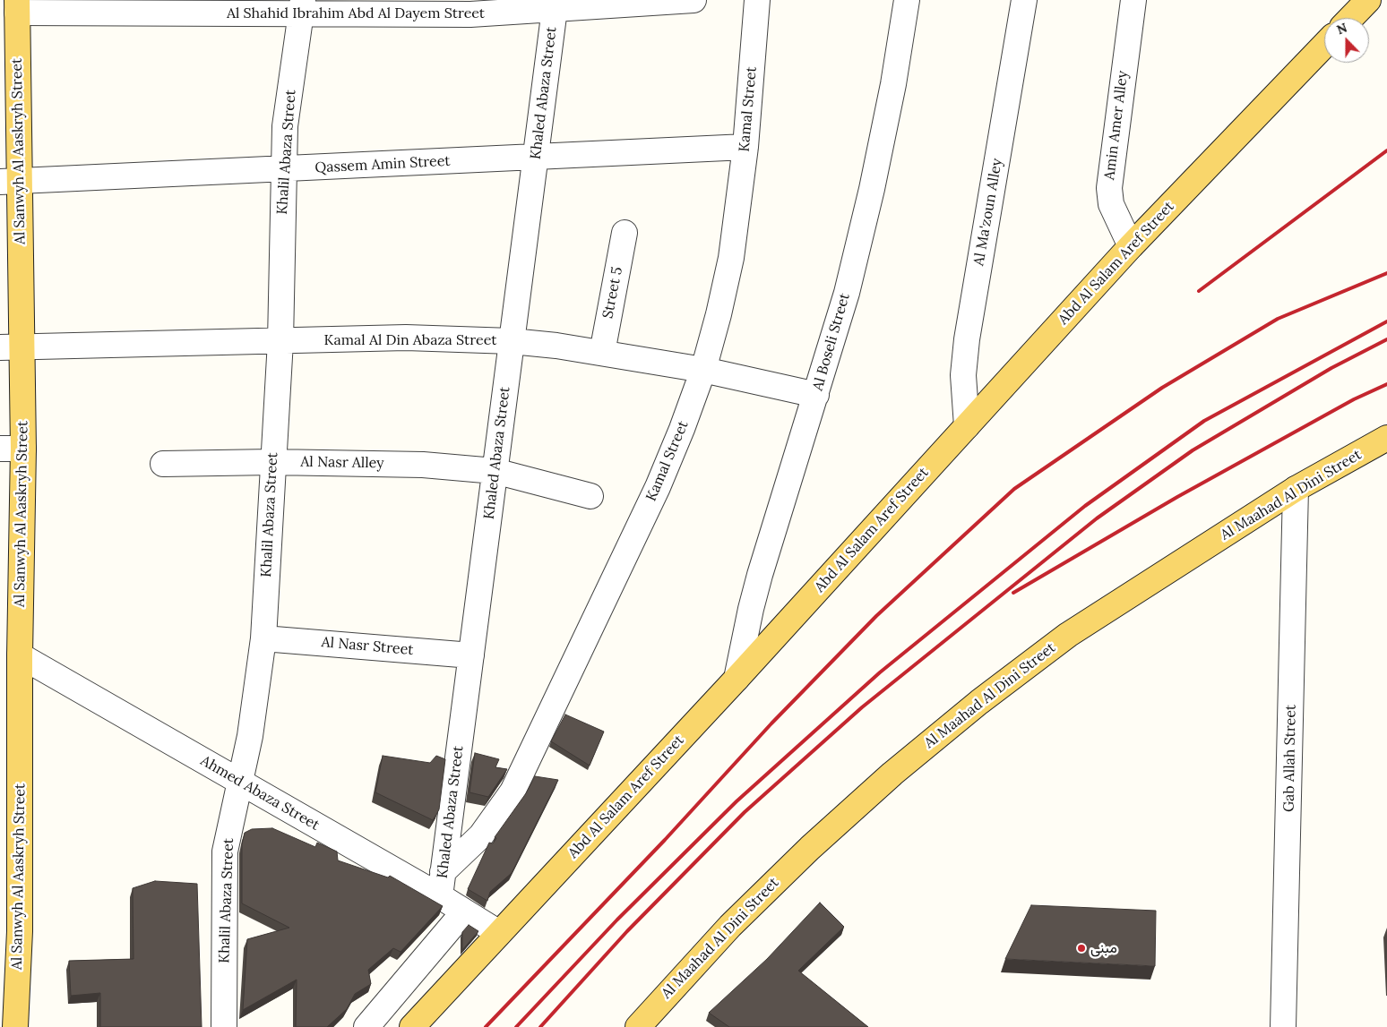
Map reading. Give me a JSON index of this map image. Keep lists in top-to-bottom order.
{
  "streets": {
    "main road": ["Al Sanwyh Al Aaskryh Street", "Abd Al Salam Aref Street", "Al Maahad Al Dini Street"],
    "street": [
      "Al Shahid Ibrahim Abd Al Dayem Street",
      "Khaled Abaza Street",
      "Kamal Street",
      "Amin Amer Alley",
      "Khalil Abaza Street",
      "Qassem Amin Street",
      "Al Ma'zoun Alley",
      "Street 5",
      "Kamal Al Din Abaza Street",
      "Al Boseli Street",
      "Al Nasr Alley",
      "Al Nasr Street",
      "Gab Allah Street",
      "Ahmed Abaza Street"
    ]
  },
  "crossings": [
    ["Al Shahid Ibrahim Abd Al Dayem Street", "Khaled Abaza Street"],
    ["Al Shahid Ibrahim Abd Al Dayem Street", "Al Sanwyh Al Aaskryh Street"],
    ["Al Shahid Ibrahim Abd Al Dayem Street", "Khalil Abaza Street"],
    ["Khaled Abaza Street", "Kamal Street"],
    ["Khaled Abaza Street", "Qassem Amin Street"],
    ["Khaled Abaza Street", "Kamal Al Din Abaza Street"],
    ["Khaled Abaza Street", "Al Nasr Alley"],
    ["Khaled Abaza Street", "Al Nasr Street"],
    ["Khaled Abaza Street", "Ahmed Abaza Street"],
    ["Kamal Street", "Qassem Amin Street"],
    ["Kamal Street", "Kamal Al Din Abaza Street"],
    ["Kamal Street", "Ahmed Abaza Street"],
    ["Amin Amer Alley", "Abd Al Salam Aref Street"],
    ["Al Sanwyh Al Aaskryh Street", "Qassem Amin Street"],
    ["Al Sanwyh Al Aaskryh Street", "Kamal Al Din Abaza Street"],
    ["Al Sanwyh Al Aaskryh Street", "Ahmed Abaza Street"],
    ["Khalil Abaza Street", "Qassem Amin Street"],
    ["Khalil Abaza Street", "Kamal Al Din Abaza Street"],
    ["Khalil Abaza Street", "Al Nasr Alley"],
    ["Khalil Abaza Street", "Al Nasr Street"],
    ["Khalil Abaza Street", "Ahmed Abaza Street"],
    ["Al Ma'zoun Alley", "Abd Al Salam Aref Street"],
    ["Abd Al Salam Aref Street", "Al Boseli Street"],
    ["Abd Al Salam Aref Street", "Ahmed Abaza Street"],
    ["Street 5", "Kamal Al Din Abaza Street"],
    ["Kamal Al Din Abaza Street", "Al Boseli Street"],
    ["Al Maahad Al Dini Street", "Gab Allah Street"]
  ],
  "places": ["مبنى"],
  "north": "top"
}
